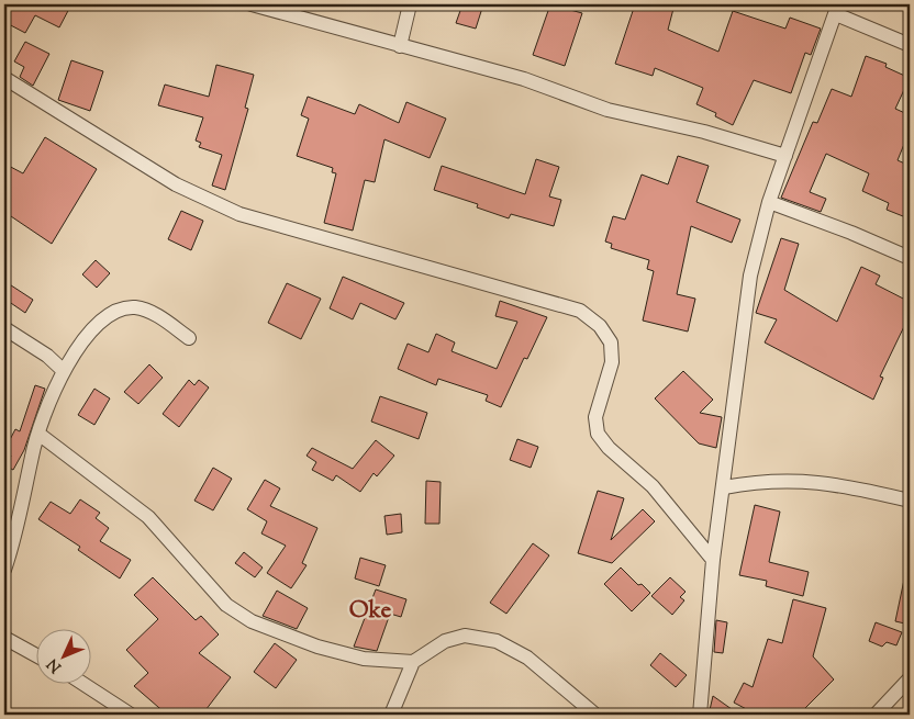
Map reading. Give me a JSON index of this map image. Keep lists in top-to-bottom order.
{
  "districts": ["Oke"],
  "north": "bottom left"
}
